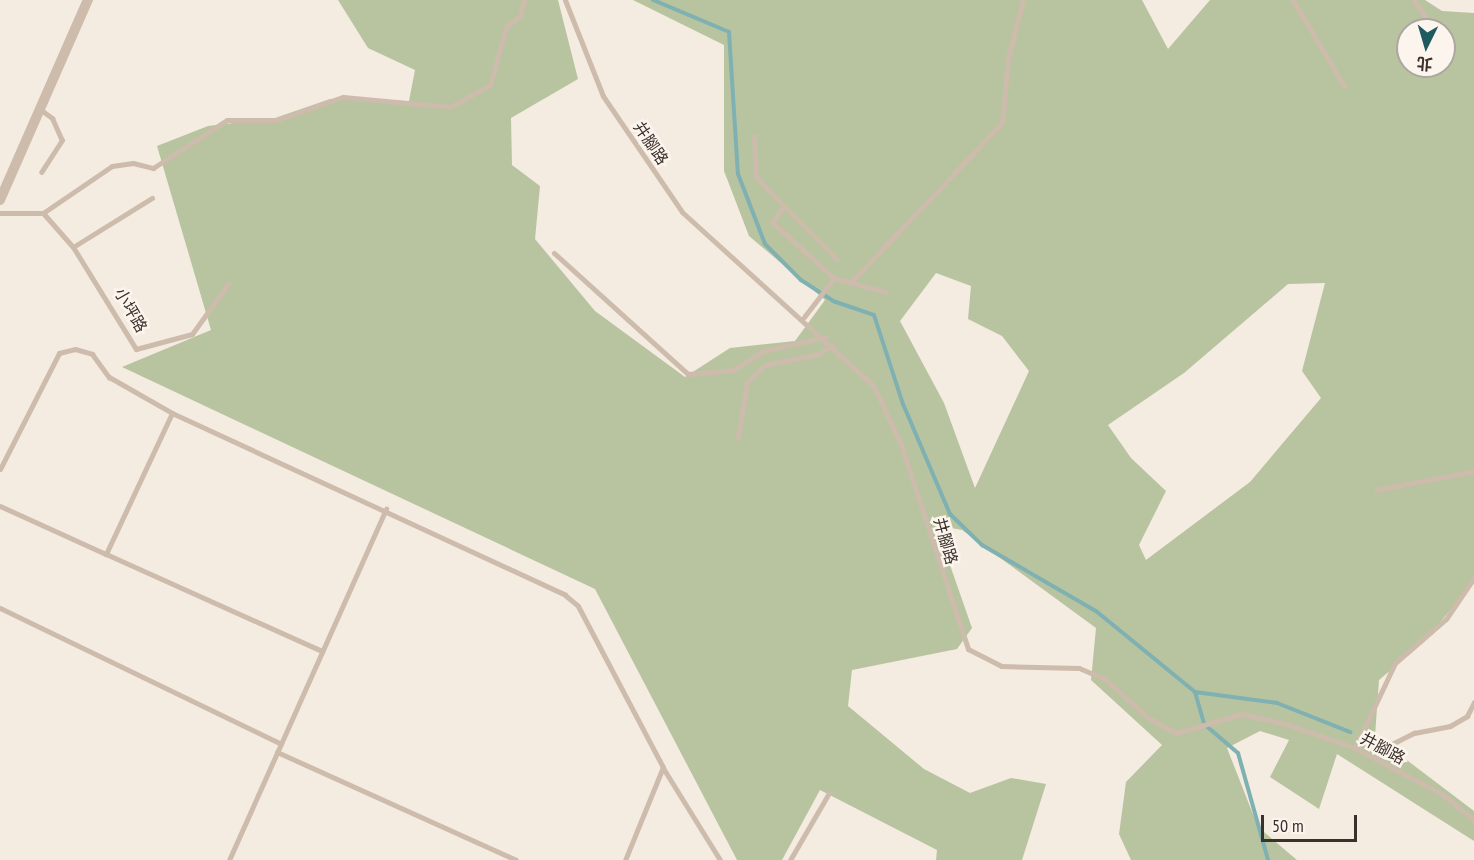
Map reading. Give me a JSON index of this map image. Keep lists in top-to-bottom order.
{
  "streets": {
    "lane": ["井腳路", "小坪路"]
  },
  "scale_bar": "50 m",
  "north": "bottom"
}
